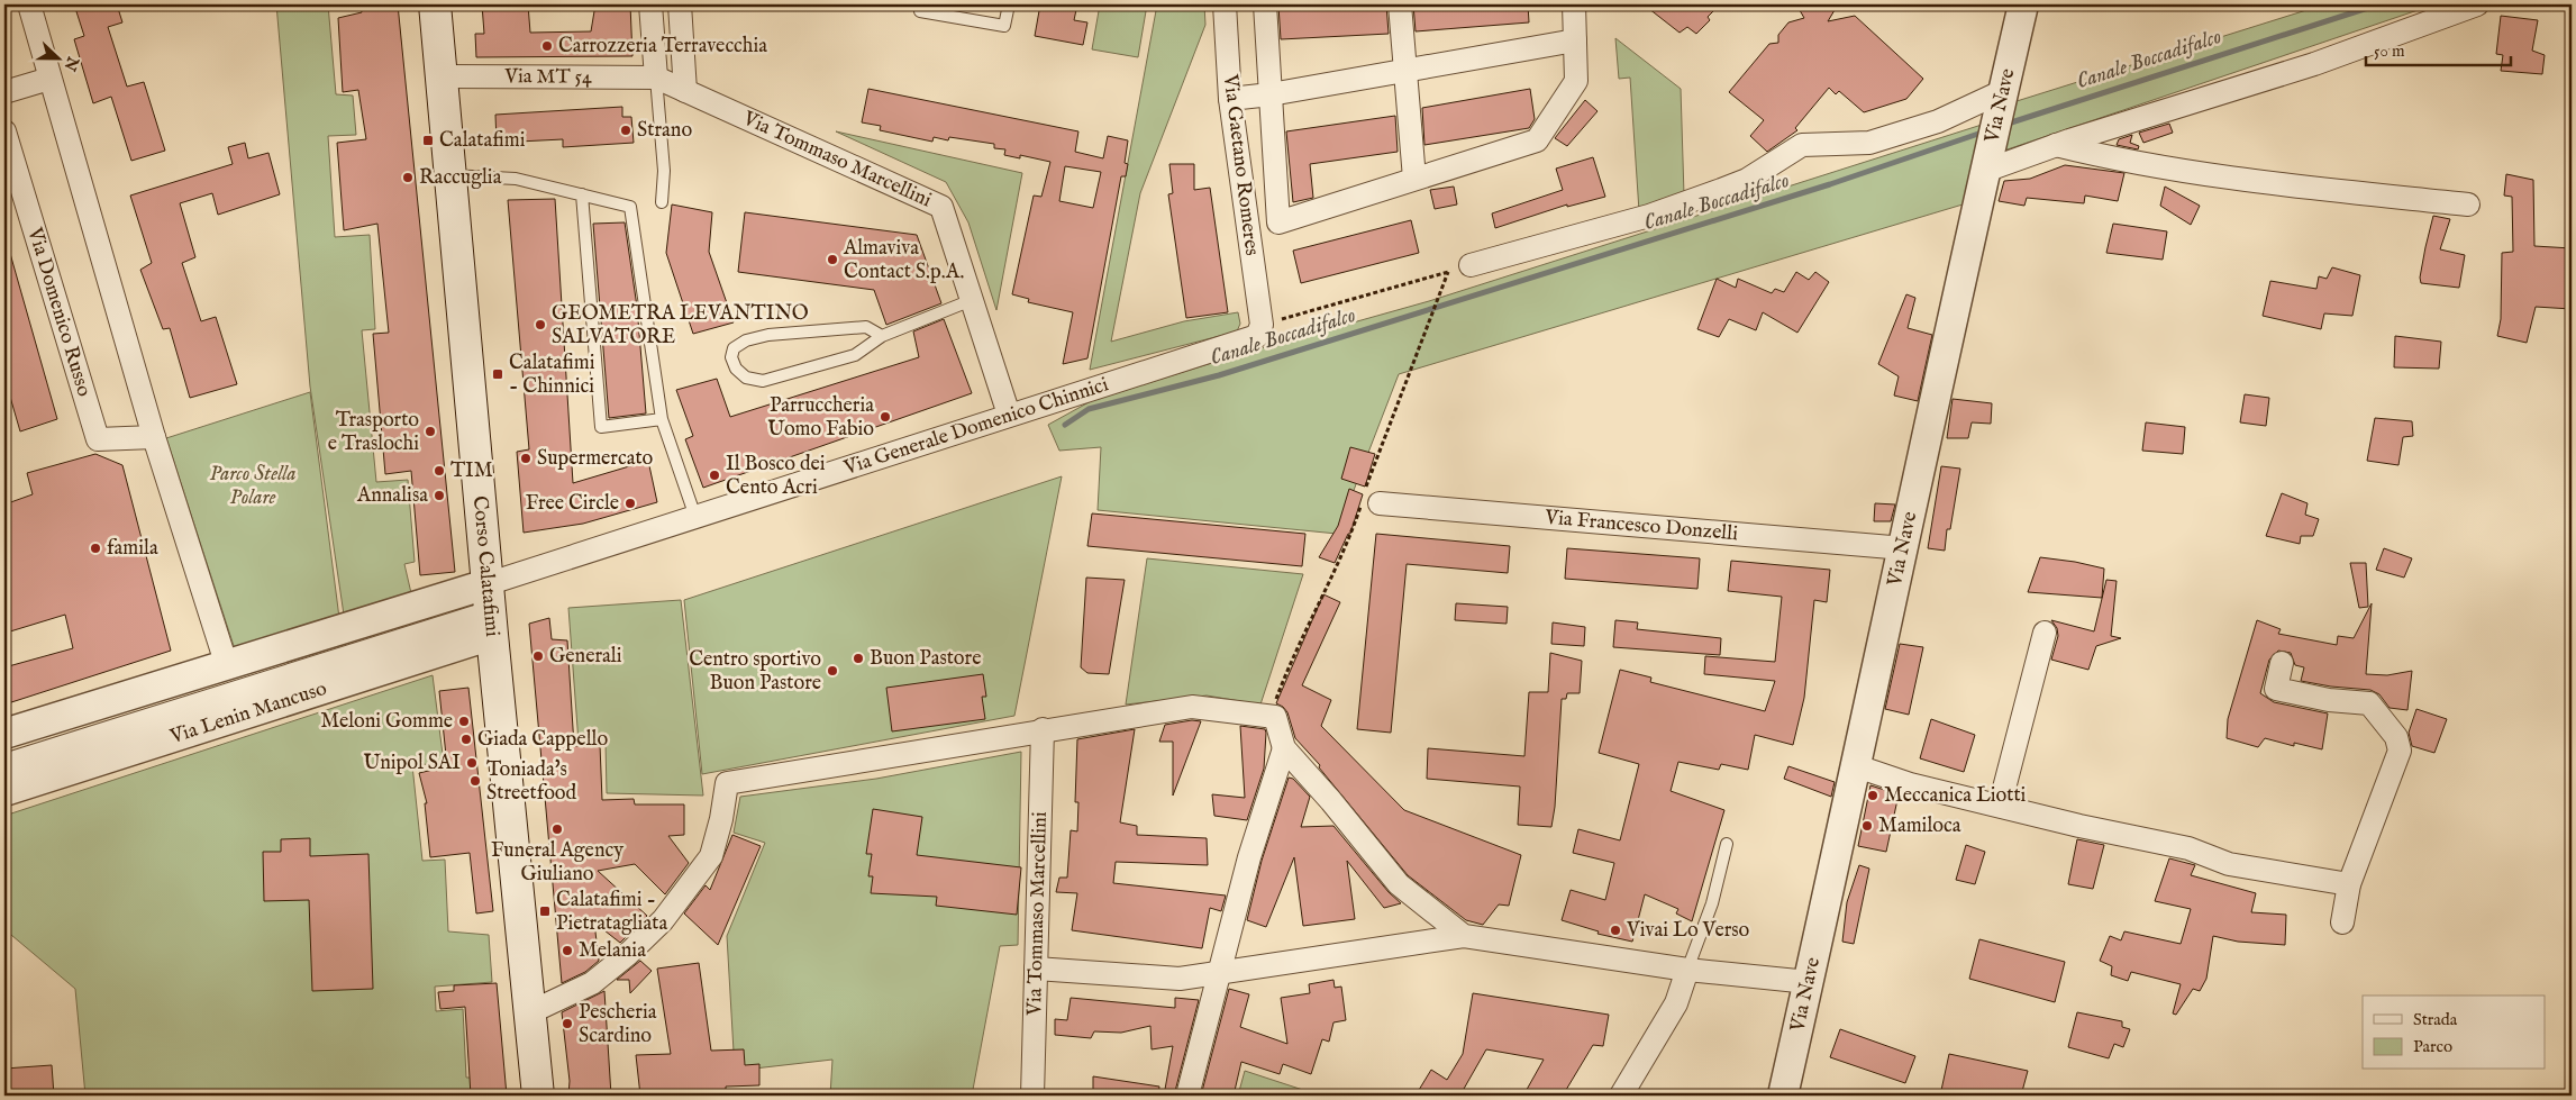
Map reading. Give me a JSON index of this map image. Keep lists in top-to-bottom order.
{
  "streets": {
    "main road": ["Corso Calatafimi"],
    "street": [
      "Via MT 54",
      "Via Nave",
      "Via Tommaso Marcellini",
      "Via Gaetano Romeres",
      "Via Domenico Russo",
      "Via Generale Domenico Chinnici",
      "Via Francesco Donzelli",
      "Via Lenin Mancuso"
    ]
  },
  "crossings": [
    ["Via MT 54", "Via Tommaso Marcellini"],
    ["Via MT 54", "Corso Calatafimi"],
    ["Via Nave", "Via Francesco Donzelli"],
    ["Via Tommaso Marcellini", "Via Generale Domenico Chinnici"],
    ["Via Gaetano Romeres", "Via Generale Domenico Chinnici"],
    ["Via Generale Domenico Chinnici", "Corso Calatafimi"],
    ["Via Generale Domenico Chinnici", "Via Lenin Mancuso"],
    ["Corso Calatafimi", "Via Lenin Mancuso"]
  ],
  "water": ["Canale Boccadifalco"],
  "parks": ["Parco Stella Polare"],
  "places": {
    "other": [
      "Carrozzeria Terravecchia",
      "Strano",
      "Raccuglia",
      "Almaviva Contact S.p.A.",
      "GEOMETRA LEVANTINO SALVATORE",
      "Parruccheria Uomo Fabio",
      "Trasporto e Traslochi",
      "Supermercato",
      "TIM",
      "Il Bosco dei Cento Acri",
      "Annalisa",
      "Free Circle",
      "famila",
      "Generali",
      "Buon Pastore",
      "Centro sportivo Buon Pastore",
      "Meloni Gomme",
      "Giada Cappello",
      "Unipol SAI",
      "Toniada's Streetfood",
      "Meccanica Liotti",
      "Mamiloca",
      "Funeral Agency Giuliano",
      "Vivai Lo Verso",
      "Melania",
      "Pescheria Scardino"
    ],
    "transit": ["Calatafimi", "Calatafimi - Chinnici", "Calatafimi - Pietratagliata"]
  },
  "legend": ["Strada", "Parco"],
  "scale_bar": "50 m",
  "north": "right"
}
